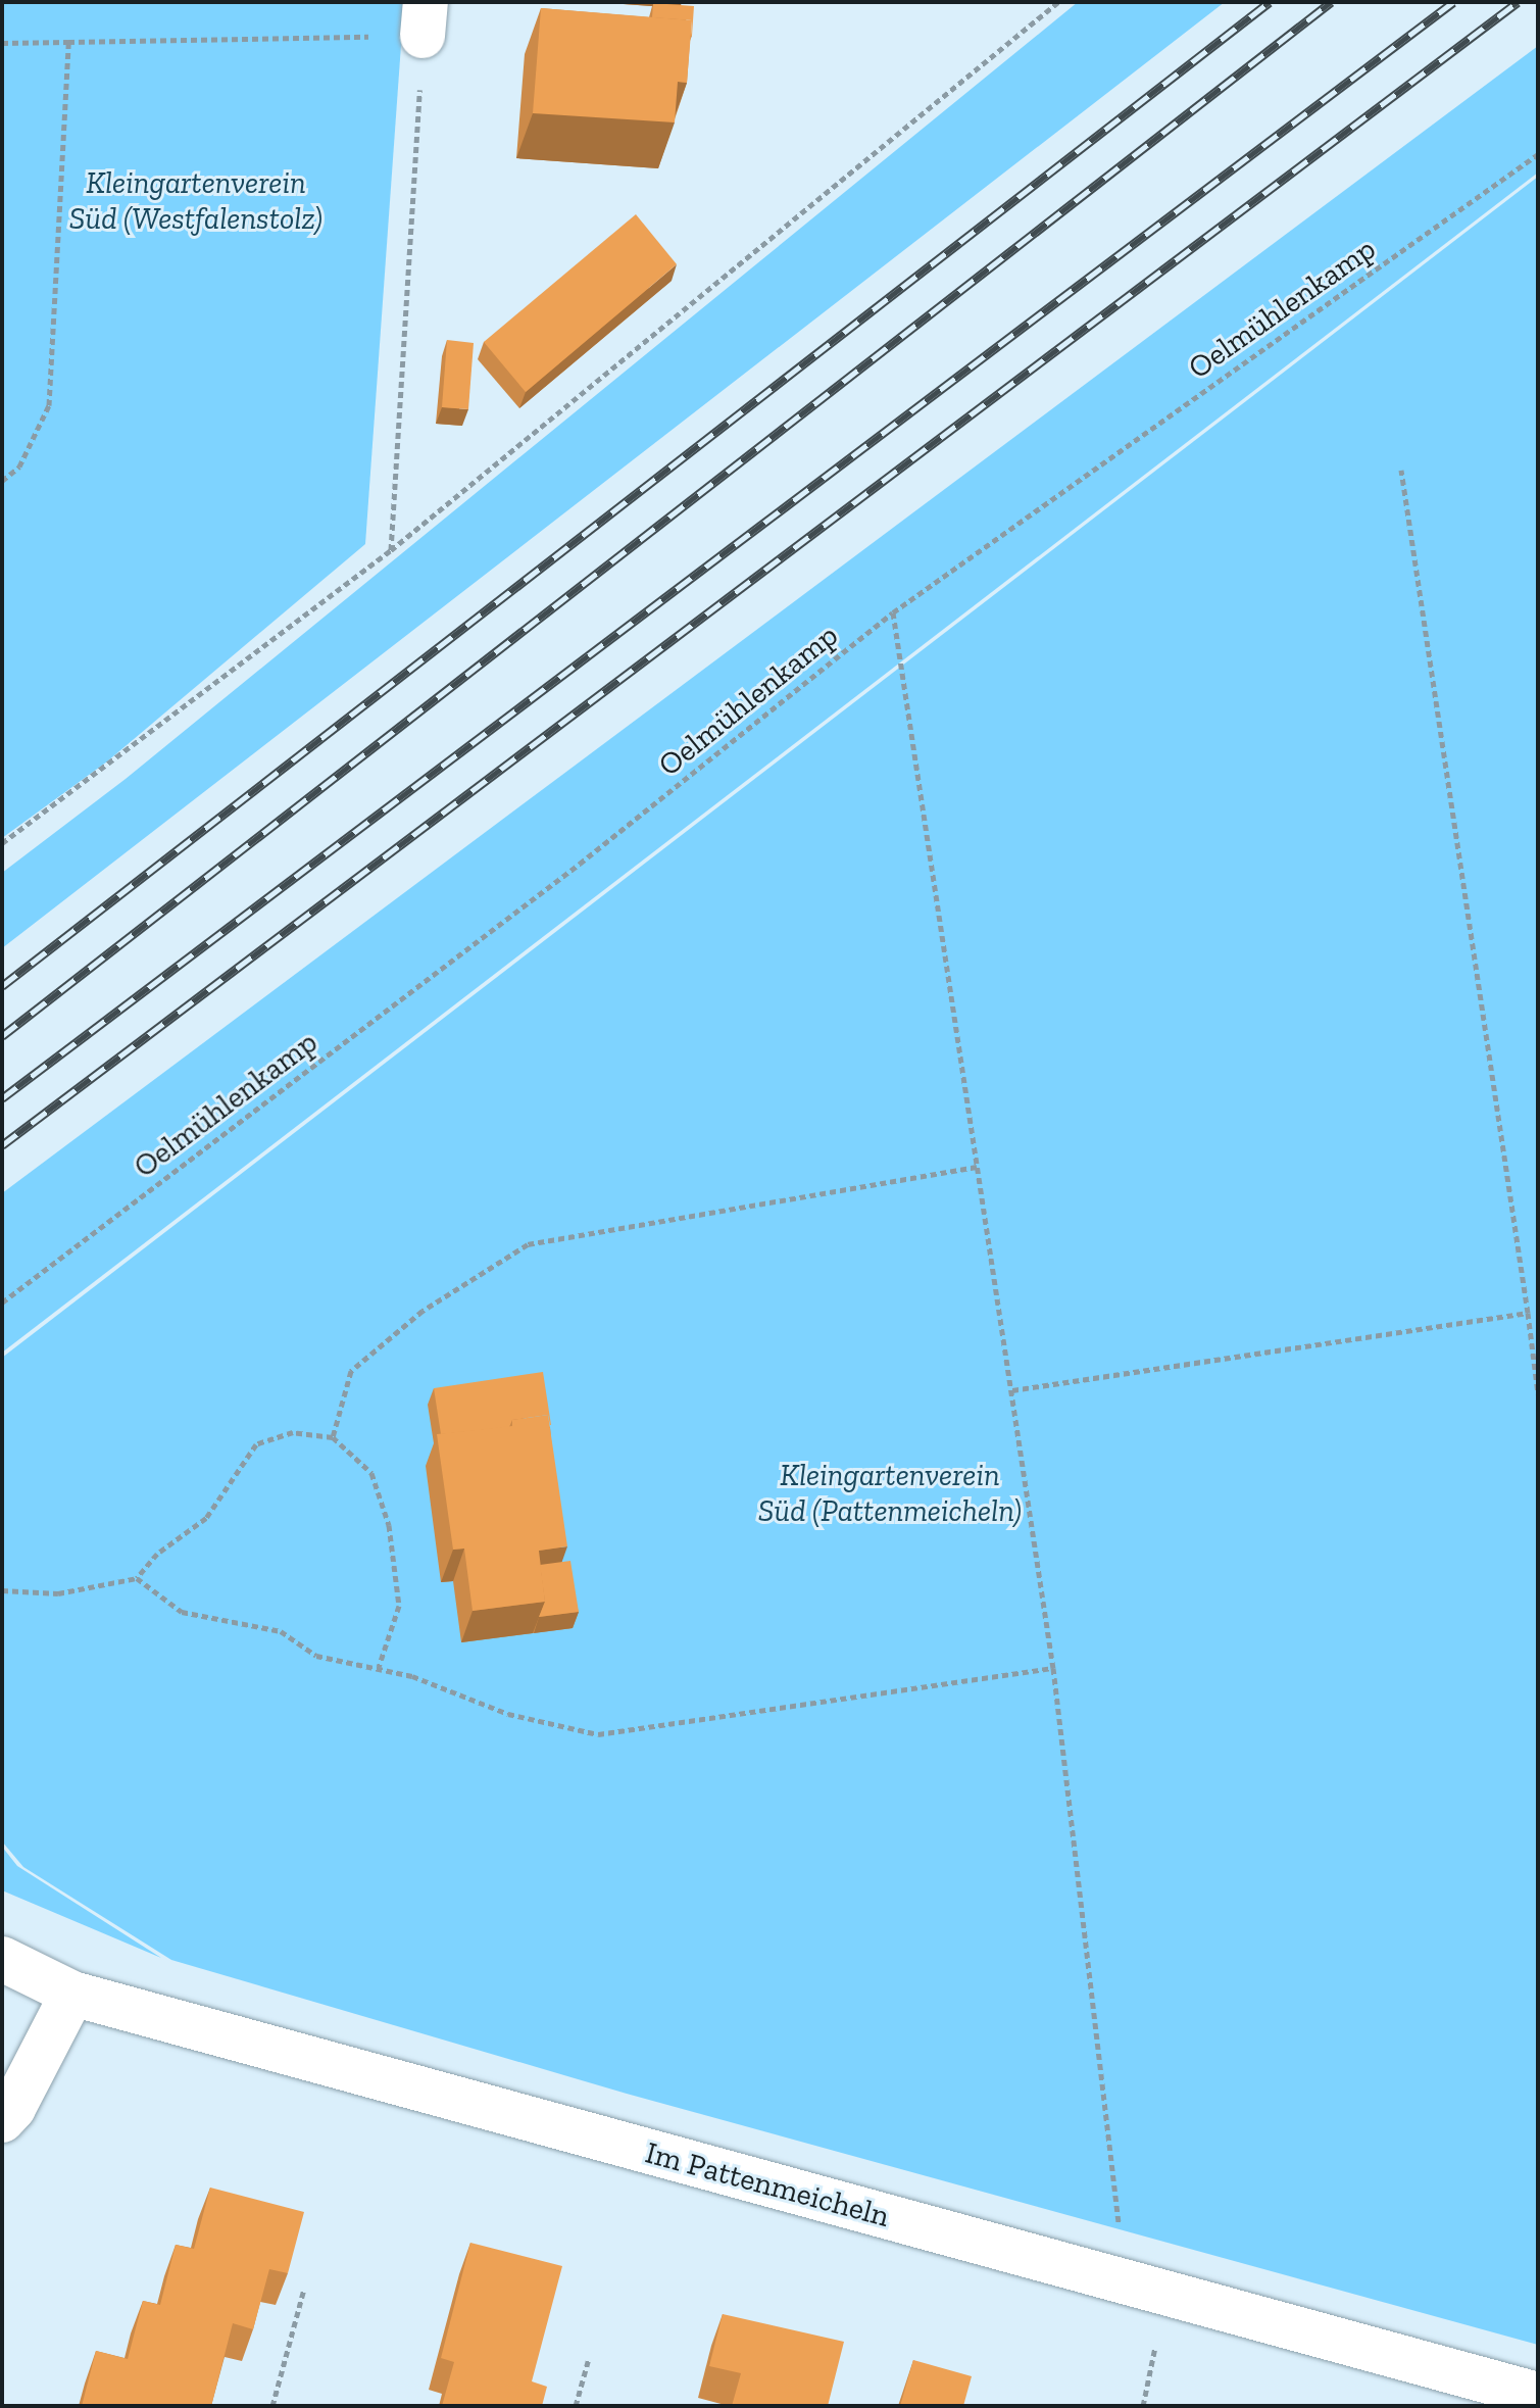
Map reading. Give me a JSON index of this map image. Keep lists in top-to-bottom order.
{
  "streets": {
    "street": ["Im Pattenmeicheln"],
    "path": ["Oelmühlenkamp"]
  },
  "parks": ["Kleingartenverein Süd (Westfalenstolz)", "Kleingartenverein Süd (Pattenmeicheln)"]
}
